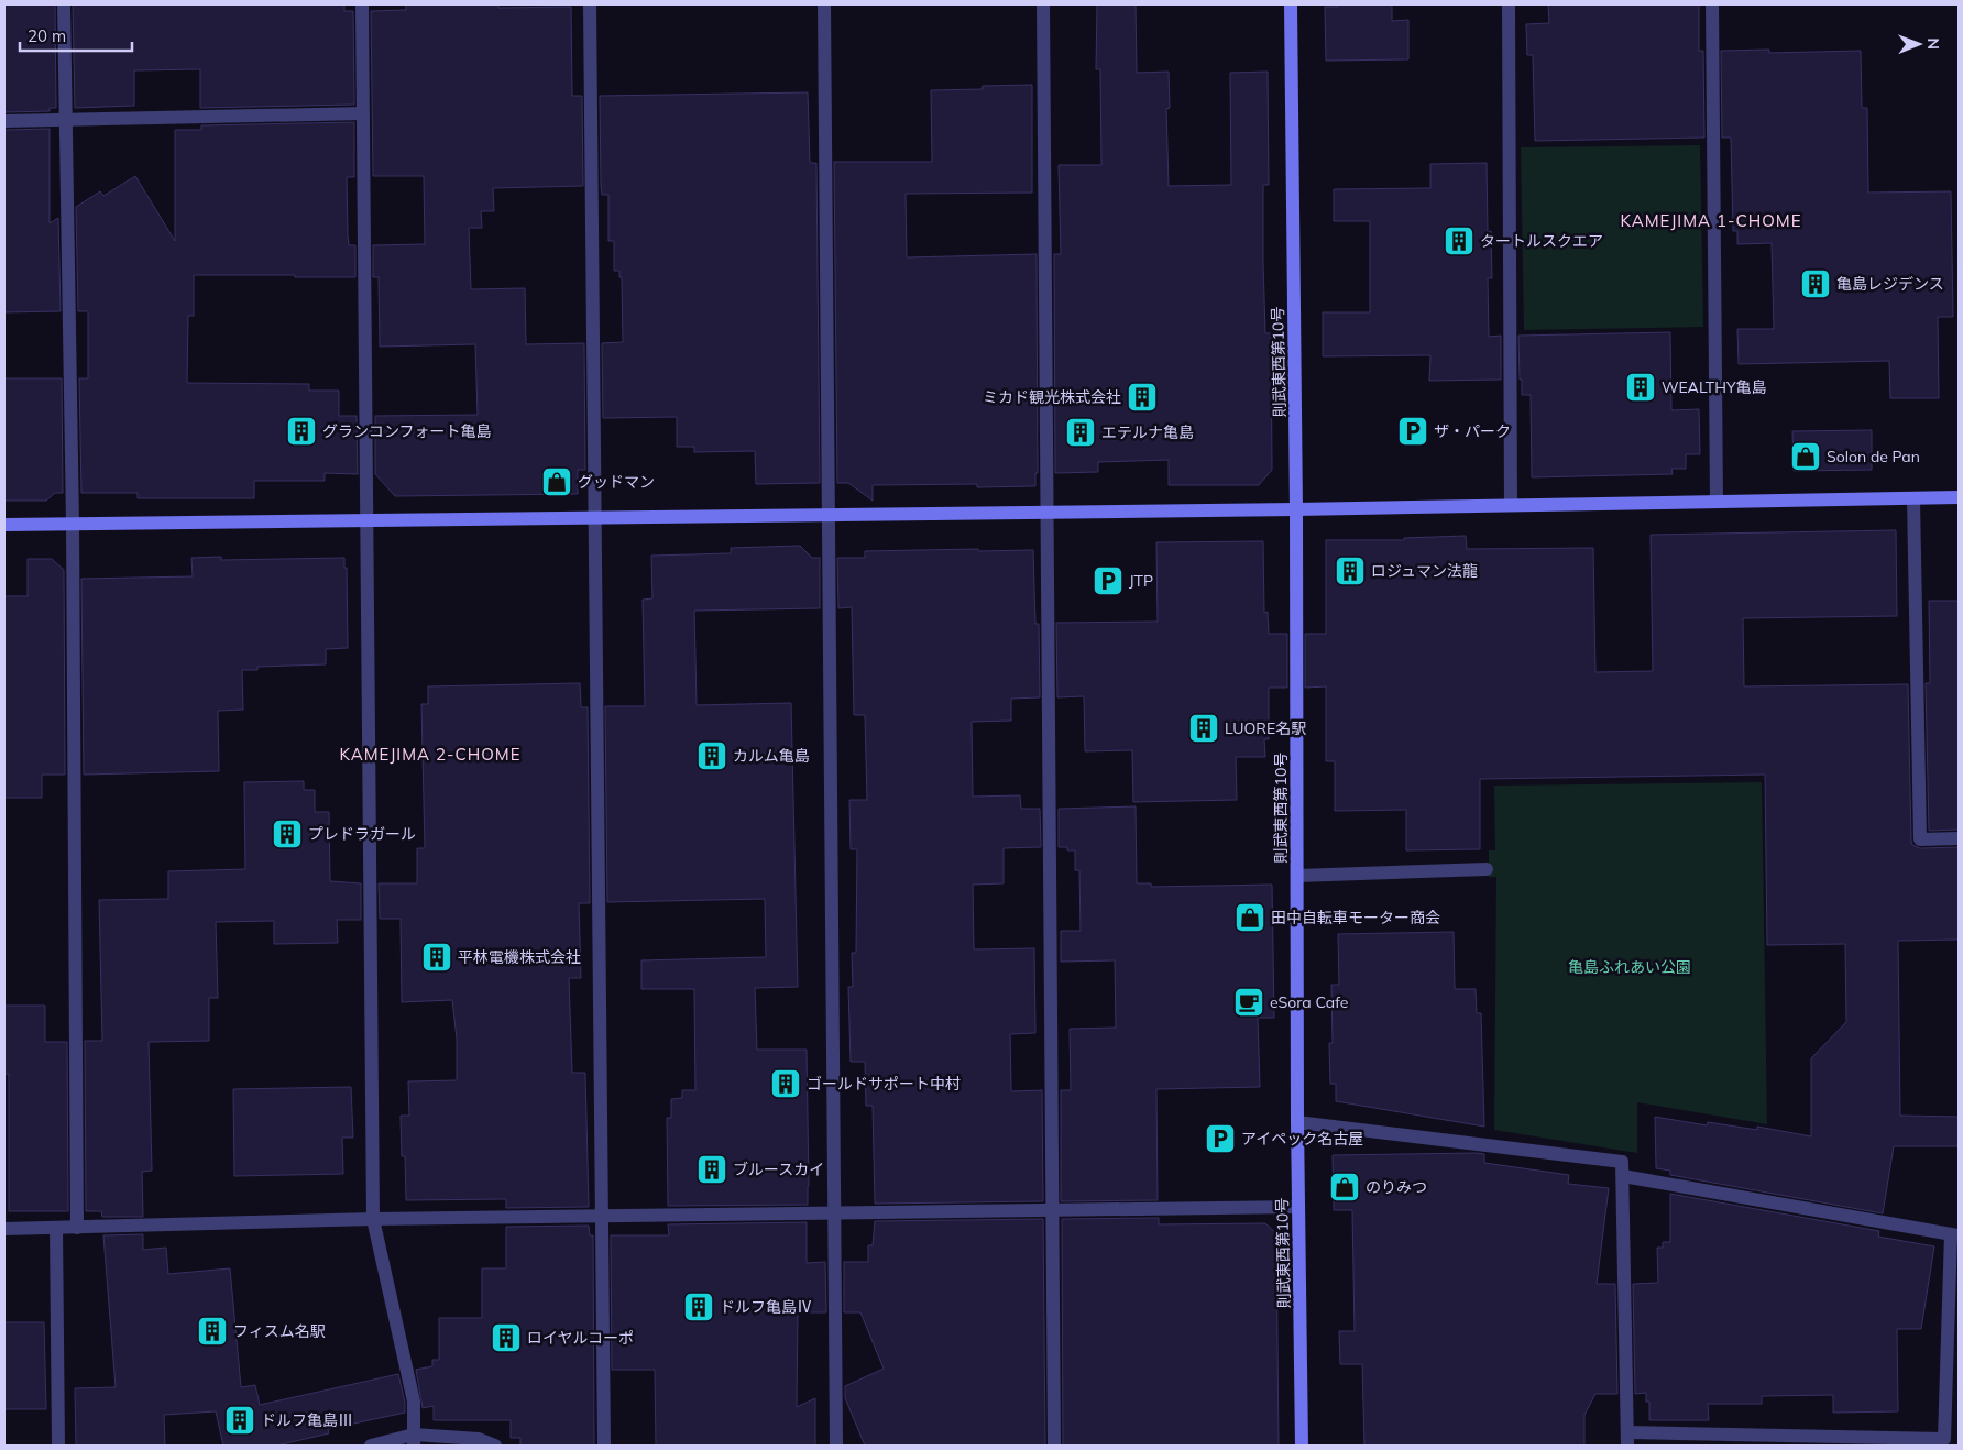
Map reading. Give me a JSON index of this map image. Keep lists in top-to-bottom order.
{
  "streets": {
    "street": ["則武東西第10号"]
  },
  "districts": ["KAMEJIMA 1-CHOME", "KAMEJIMA 2-CHOME"],
  "parks": ["亀島ふれあい公園"],
  "places": {
    "building": [
      "タートルスクエア",
      "亀島レジデンス",
      "WEALTHY亀島",
      "ミカド観光株式会社",
      "グランコンフォート亀島",
      "エテルナ亀島",
      "ロジュマン法龍",
      "LUORE名駅",
      "カルム亀島",
      "プレドラガール",
      "平林電機株式会社",
      "ゴールドサポート中村",
      "ブルースカイ",
      "ドルフ亀島Ⅳ",
      "フィスム名駅",
      "ロイヤルコーポ",
      "ドルフ亀島Ⅲ"
    ],
    "parking": ["ザ・パーク", "JTP", "アイペック名古屋"],
    "shop": [
      "Solon de Pan",
      "グッドマン",
      "田中自転車モーター商会",
      "のりみつ"
    ],
    "cafe": ["eSora Cafe"]
  },
  "scale_bar": "20 m",
  "north": "right"
}
